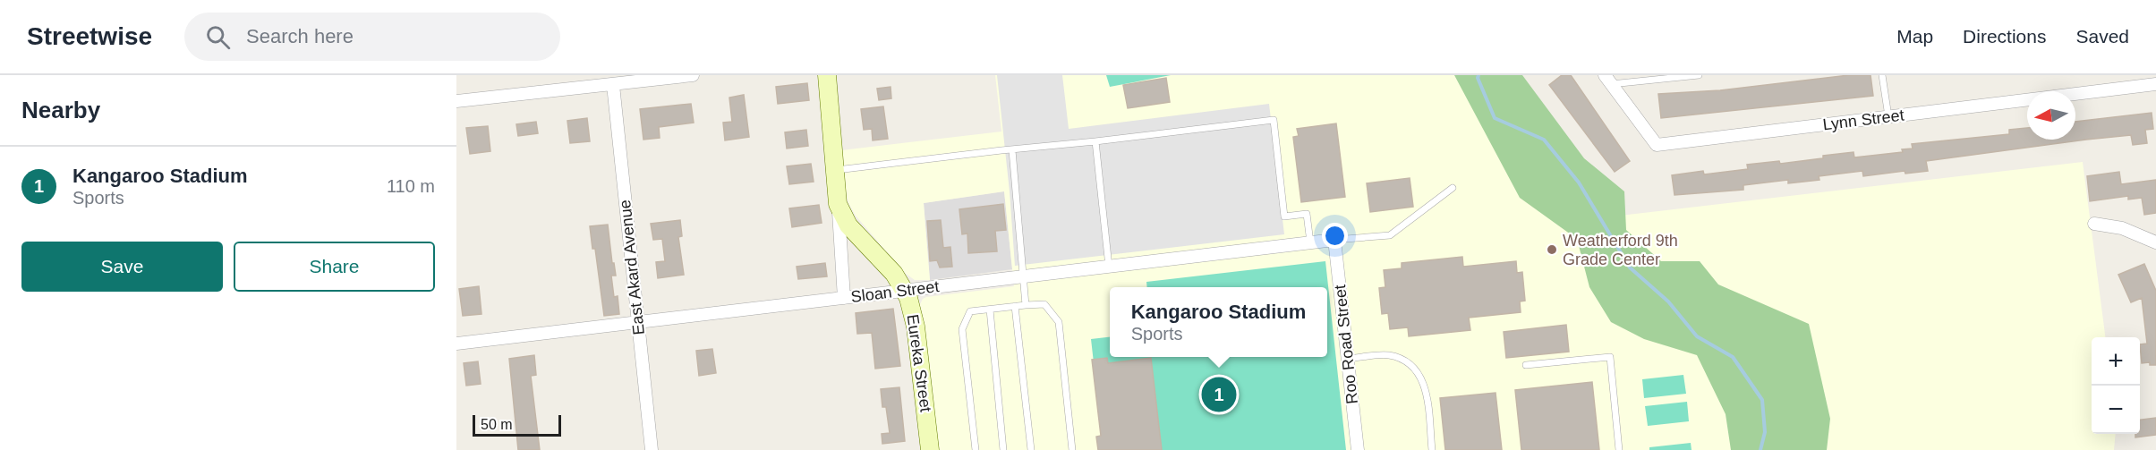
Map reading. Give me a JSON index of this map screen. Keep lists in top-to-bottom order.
{
  "streets": {
    "street": [
      "Lynn Street",
      "East Akard Avenue",
      "Sloan Street",
      "Roo Road Street",
      "Eureka Street"
    ]
  },
  "crossings": [
    ["East Akard Avenue", "Sloan Street"],
    ["Sloan Street", "Roo Road Street"],
    ["Sloan Street", "Eureka Street"]
  ],
  "places": ["Weatherford 9th Grade Center"],
  "scale_bar": "50 m",
  "north": "left",
  "page": {
    "header": "Streetwise",
    "search": "Search here",
    "nav": ["Map", "Directions", "Saved"],
    "heading": "Nearby",
    "list": [
      {
        "mark": "1",
        "name": "Kangaroo Stadium",
        "note": "Sports",
        "value": "110 m"
      }
    ],
    "buttons": ["Save", "Share"],
    "popup": ["Kangaroo Stadium", "Sports"],
    "map_buttons": ["+", "−"],
    "pins": "1",
    "scale": "50 m"
  }
}
